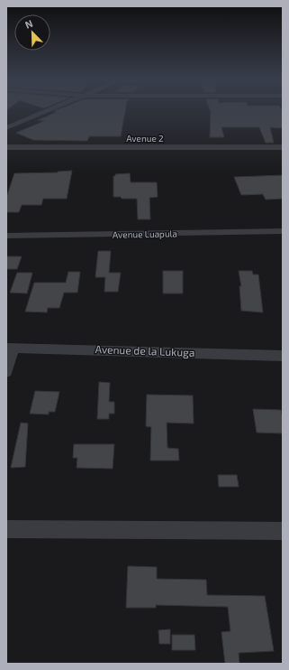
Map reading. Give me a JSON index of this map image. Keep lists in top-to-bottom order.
{
  "streets": {
    "street": ["Avenue 2", "Avenue Luapula", "Avenue de la Lukuga"]
  },
  "north": "top left"
}
